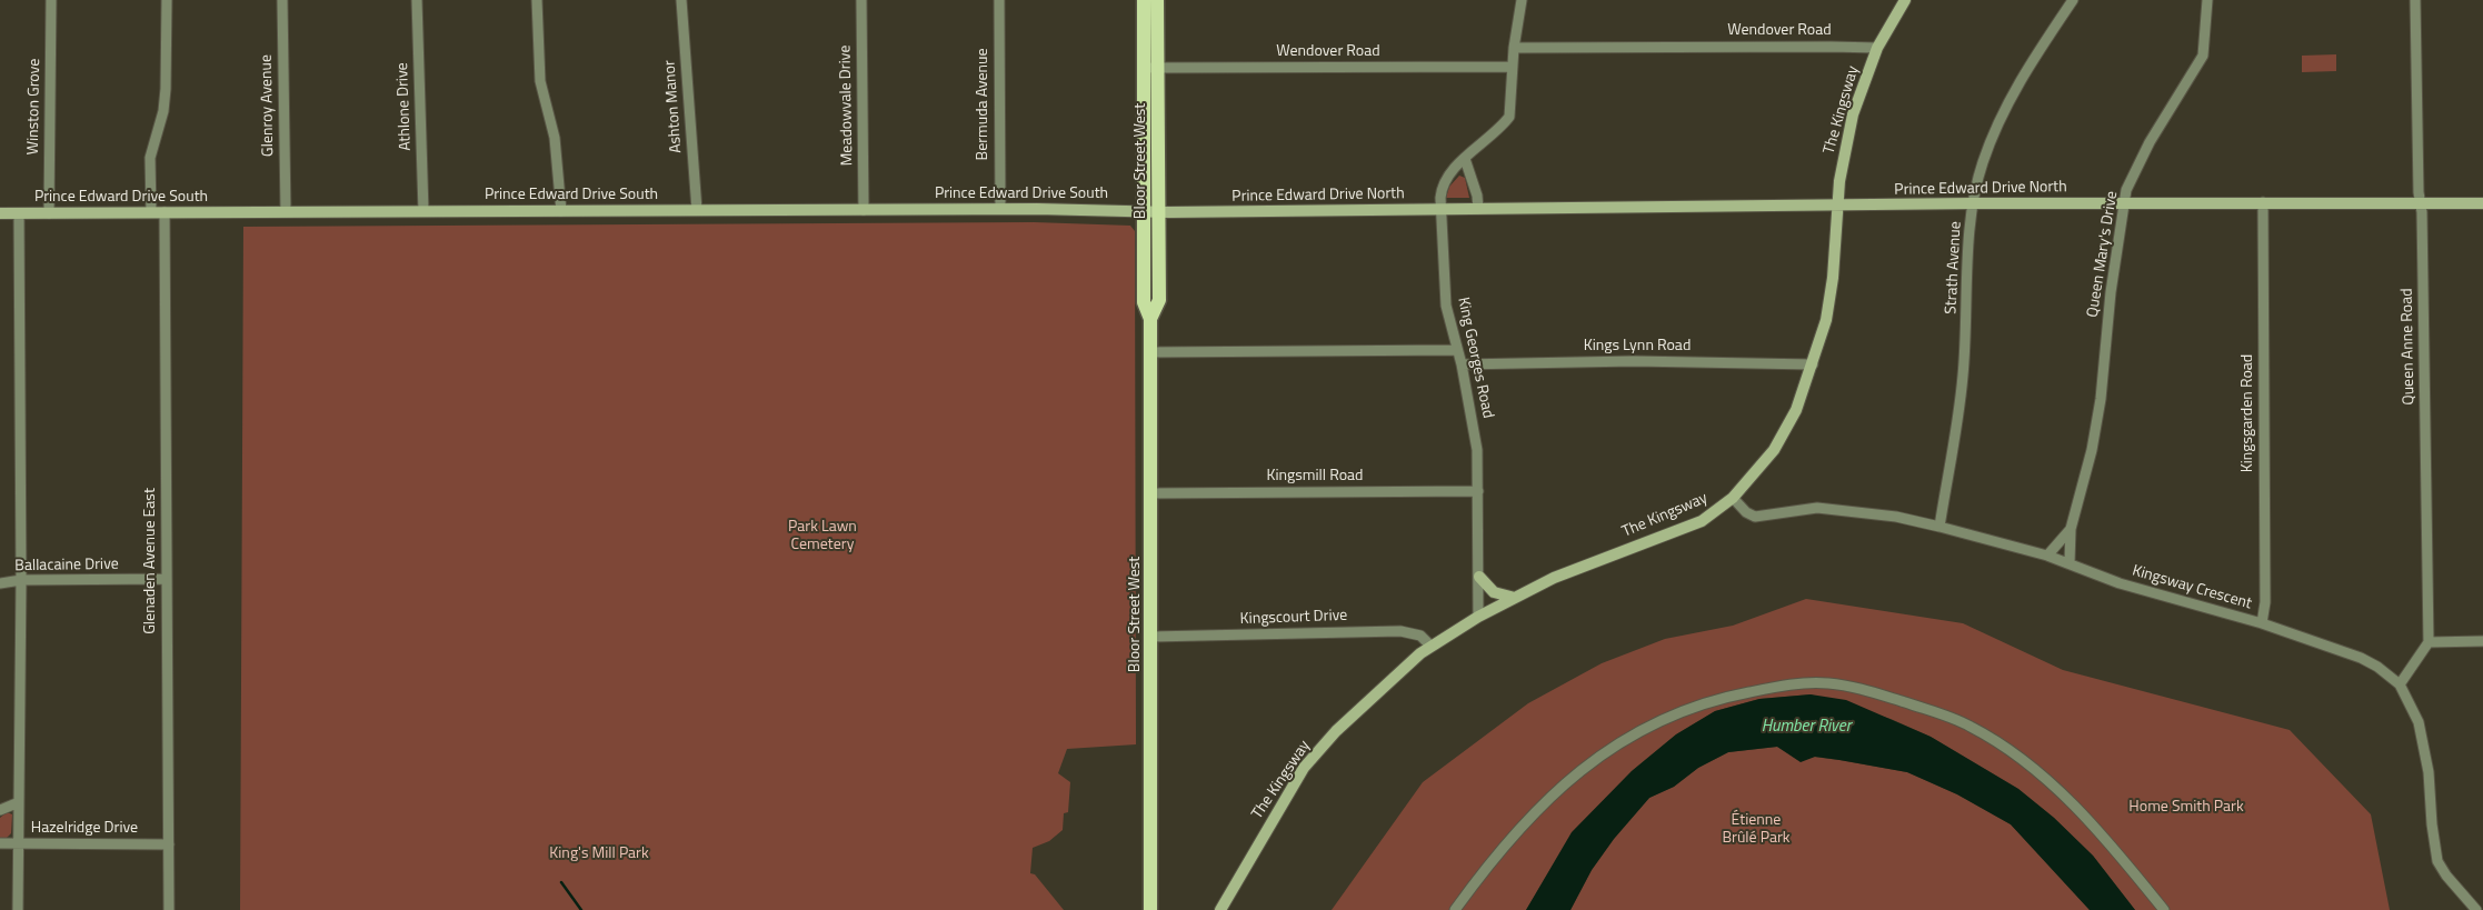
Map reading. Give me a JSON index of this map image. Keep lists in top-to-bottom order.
{
  "streets": {
    "main road": ["Bloor Street West"],
    "street": [
      "Wendover Road",
      "Bermuda Avenue",
      "Glenroy Avenue",
      "Meadowvale Drive",
      "Winston Grove",
      "Athlone Drive",
      "Ashton Manor",
      "The Kingsway",
      "Prince Edward Drive North",
      "Prince Edward Drive South",
      "Queen Mary's Drive",
      "Strath Avenue",
      "Kings Lynn Road",
      "Queen Anne Road",
      "King Georges Road",
      "Kingsgarden Road",
      "Kingsmill Road",
      "Glenaden Avenue East",
      "Ballacaine Drive",
      "Kingsway Crescent",
      "Kingscourt Drive",
      "Hazelridge Drive"
    ]
  },
  "crossings": [
    ["Wendover Road", "The Kingsway"],
    ["Wendover Road", "Bloor Street West"],
    ["Wendover Road", "King Georges Road"],
    ["Bermuda Avenue", "Prince Edward Drive South"],
    ["Glenroy Avenue", "Prince Edward Drive South"],
    ["Meadowvale Drive", "Prince Edward Drive South"],
    ["Winston Grove", "Prince Edward Drive South"],
    ["Athlone Drive", "Prince Edward Drive South"],
    ["Ashton Manor", "Prince Edward Drive South"],
    ["The Kingsway", "Prince Edward Drive North"],
    ["The Kingsway", "Kings Lynn Road"],
    ["The Kingsway", "King Georges Road"],
    ["The Kingsway", "Kingsway Crescent"],
    ["The Kingsway", "Kingscourt Drive"],
    ["Bloor Street West", "Prince Edward Drive North"],
    ["Bloor Street West", "Prince Edward Drive South"],
    ["Bloor Street West", "Kingsmill Road"],
    ["Bloor Street West", "Kingscourt Drive"],
    ["Prince Edward Drive North", "Prince Edward Drive South"],
    ["Prince Edward Drive North", "Queen Mary's Drive"],
    ["Prince Edward Drive North", "Strath Avenue"],
    ["Prince Edward Drive North", "Queen Anne Road"],
    ["Prince Edward Drive North", "King Georges Road"],
    ["Prince Edward Drive North", "Kingsgarden Road"],
    ["Prince Edward Drive South", "Glenaden Avenue East"],
    ["Queen Mary's Drive", "Kingsway Crescent"],
    ["Strath Avenue", "Kingsway Crescent"],
    ["Kings Lynn Road", "King Georges Road"],
    ["King Georges Road", "Kingsmill Road"],
    ["Kingsgarden Road", "Kingsway Crescent"],
    ["Glenaden Avenue East", "Ballacaine Drive"],
    ["Glenaden Avenue East", "Hazelridge Drive"]
  ],
  "water": ["Humber River"],
  "parks": [
    "Park Lawn Cemetery",
    "Home Smith Park",
    "Étienne Brûlé Park",
    "King's Mill Park"
  ]
}
